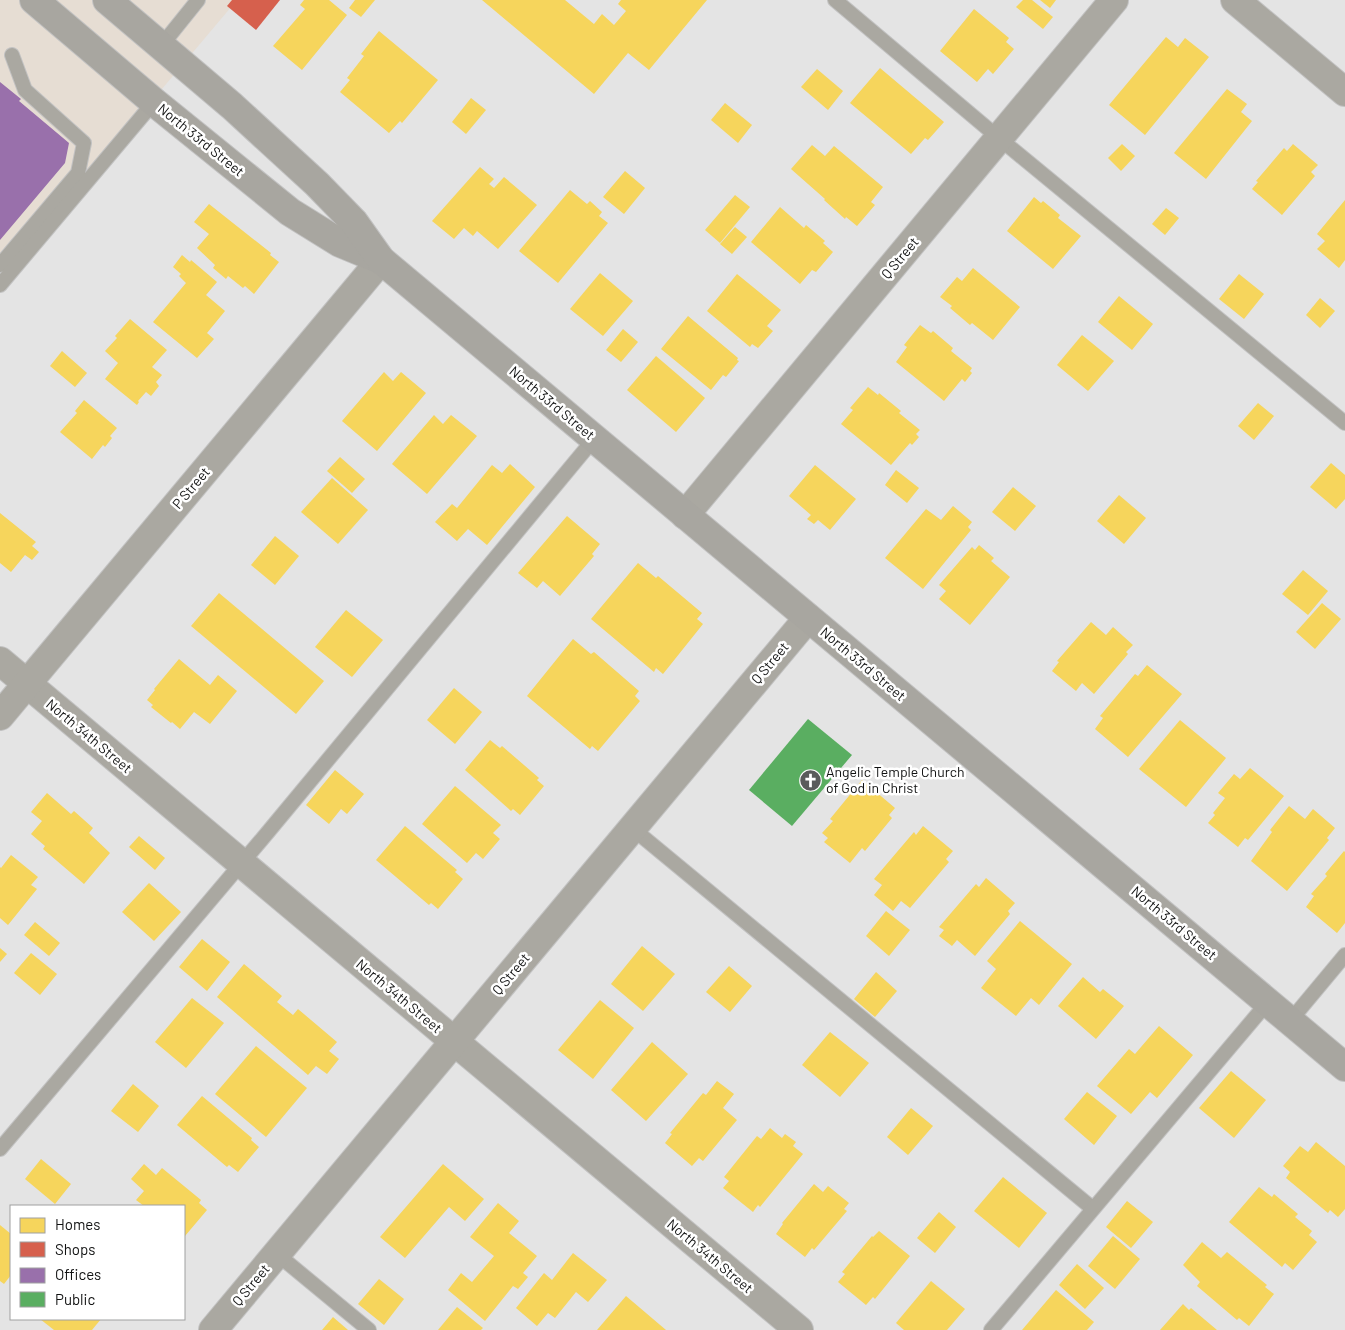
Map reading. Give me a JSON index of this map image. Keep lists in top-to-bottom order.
{
  "streets": {
    "main road": ["North 33rd Street"],
    "street": ["Q Street", "P Street", "North 34th Street"]
  },
  "crossings": [
    ["North 33rd Street", "Q Street"],
    ["North 33rd Street", "P Street"],
    ["Q Street", "North 34th Street"],
    ["P Street", "North 34th Street"]
  ],
  "places": {
    "church": ["Angelic Temple Church of God in Christ"]
  },
  "legend": [
    "Homes",
    "Shops",
    "Offices",
    "Public"
  ]
}
